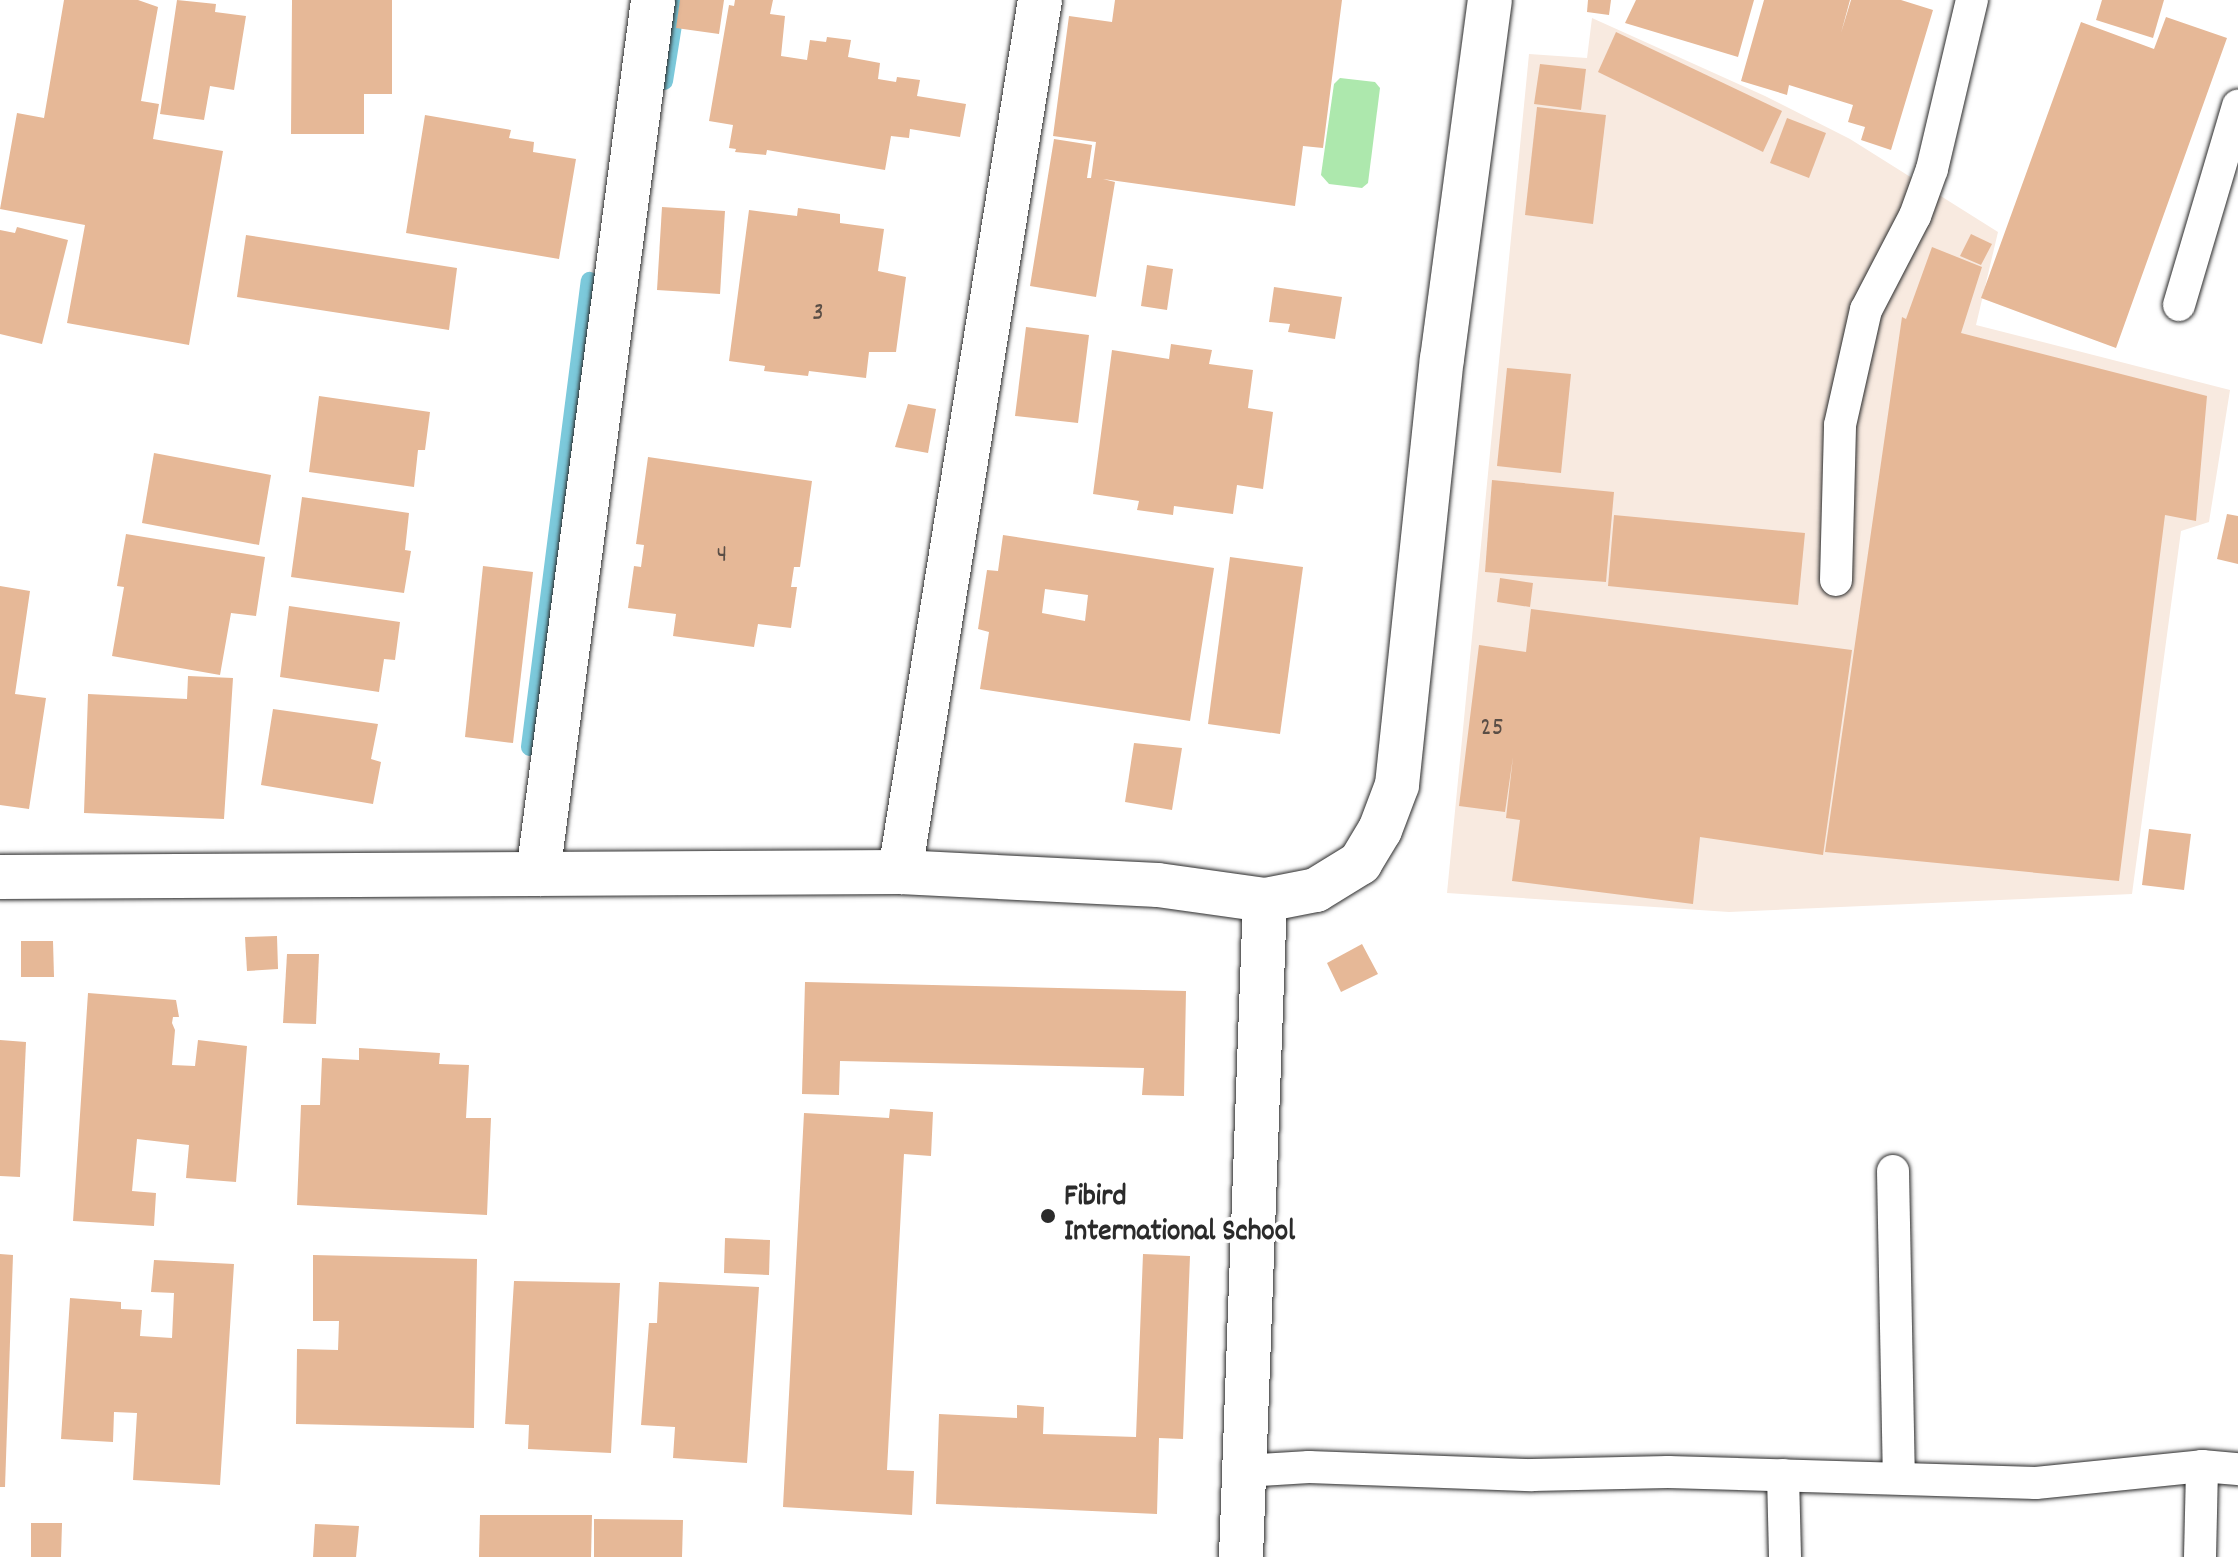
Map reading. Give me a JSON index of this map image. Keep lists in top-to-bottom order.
{
  "places": ["Fibird International School"],
  "house_numbers": ["3", "4", "25"]
}
